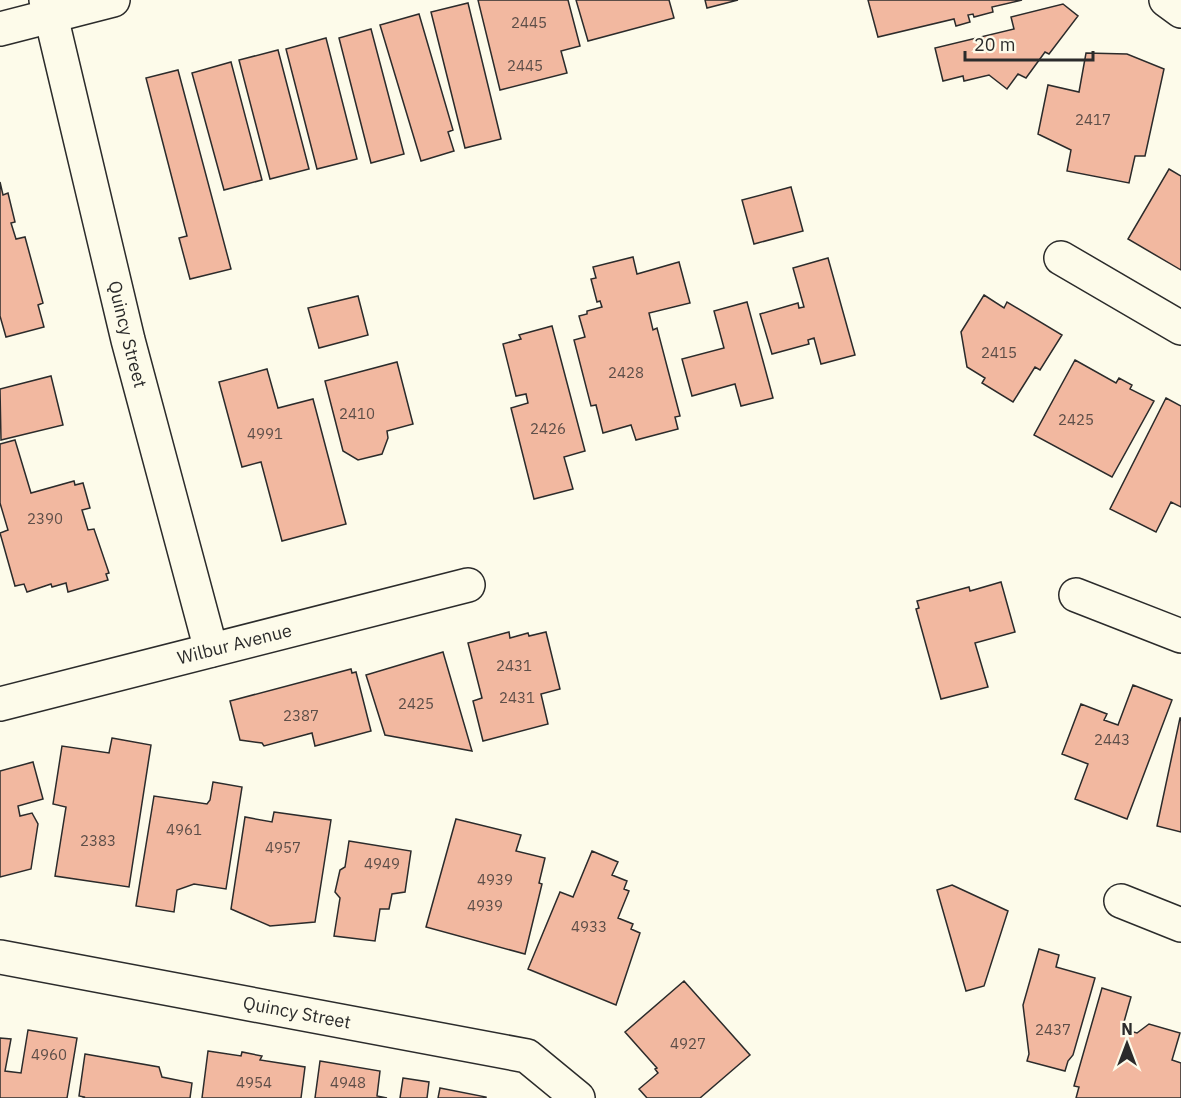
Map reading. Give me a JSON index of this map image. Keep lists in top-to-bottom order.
{
  "streets": {
    "street": ["Quincy Street", "Wilbur Avenue"]
  },
  "crossings": [
    ["Quincy Street", "Wilbur Avenue"]
  ],
  "house_numbers": [
    "2445",
    "2445",
    "2417",
    "2415",
    "2428",
    "2410",
    "2425",
    "2426",
    "4991",
    "2390",
    "2431",
    "2431",
    "2425",
    "2387",
    "2443",
    "4961",
    "2383",
    "4957",
    "4949",
    "4939",
    "4939",
    "4933",
    "2437",
    "4927",
    "4960",
    "4954",
    "4948"
  ],
  "scale_bar": "20 m",
  "north": "top"
}
